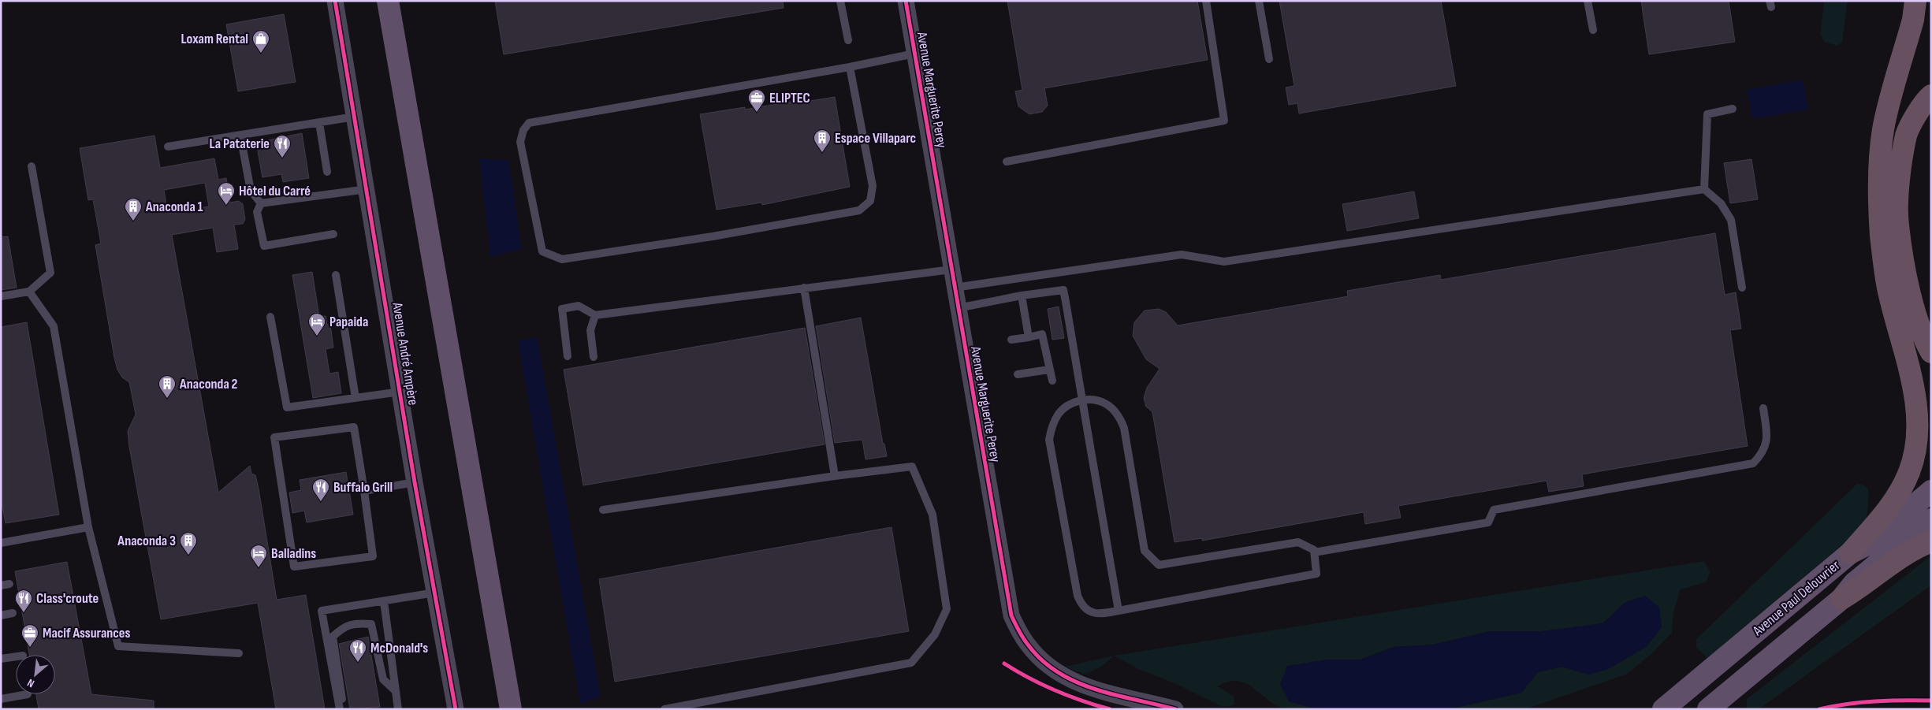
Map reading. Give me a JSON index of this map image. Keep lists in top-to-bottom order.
{
  "streets": {
    "main road": ["Avenue Paul Delouvrier"],
    "street": ["Avenue Marguerite Perey", "Avenue André Ampère"]
  },
  "places": {
    "shop": ["Loxam Rental"],
    "office": ["ELIPTEC", "Macif Assurances"],
    "building": [
      "Espace Villaparc",
      "Anaconda 1",
      "Anaconda 2",
      "Anaconda 3"
    ],
    "restaurant": [
      "La Pataterie",
      "Buffalo Grill",
      "Class'croute",
      "McDonald's"
    ],
    "hotel": ["Hôtel du Carré", "Papaida", "Balladins"]
  },
  "north": "bottom left"
}
